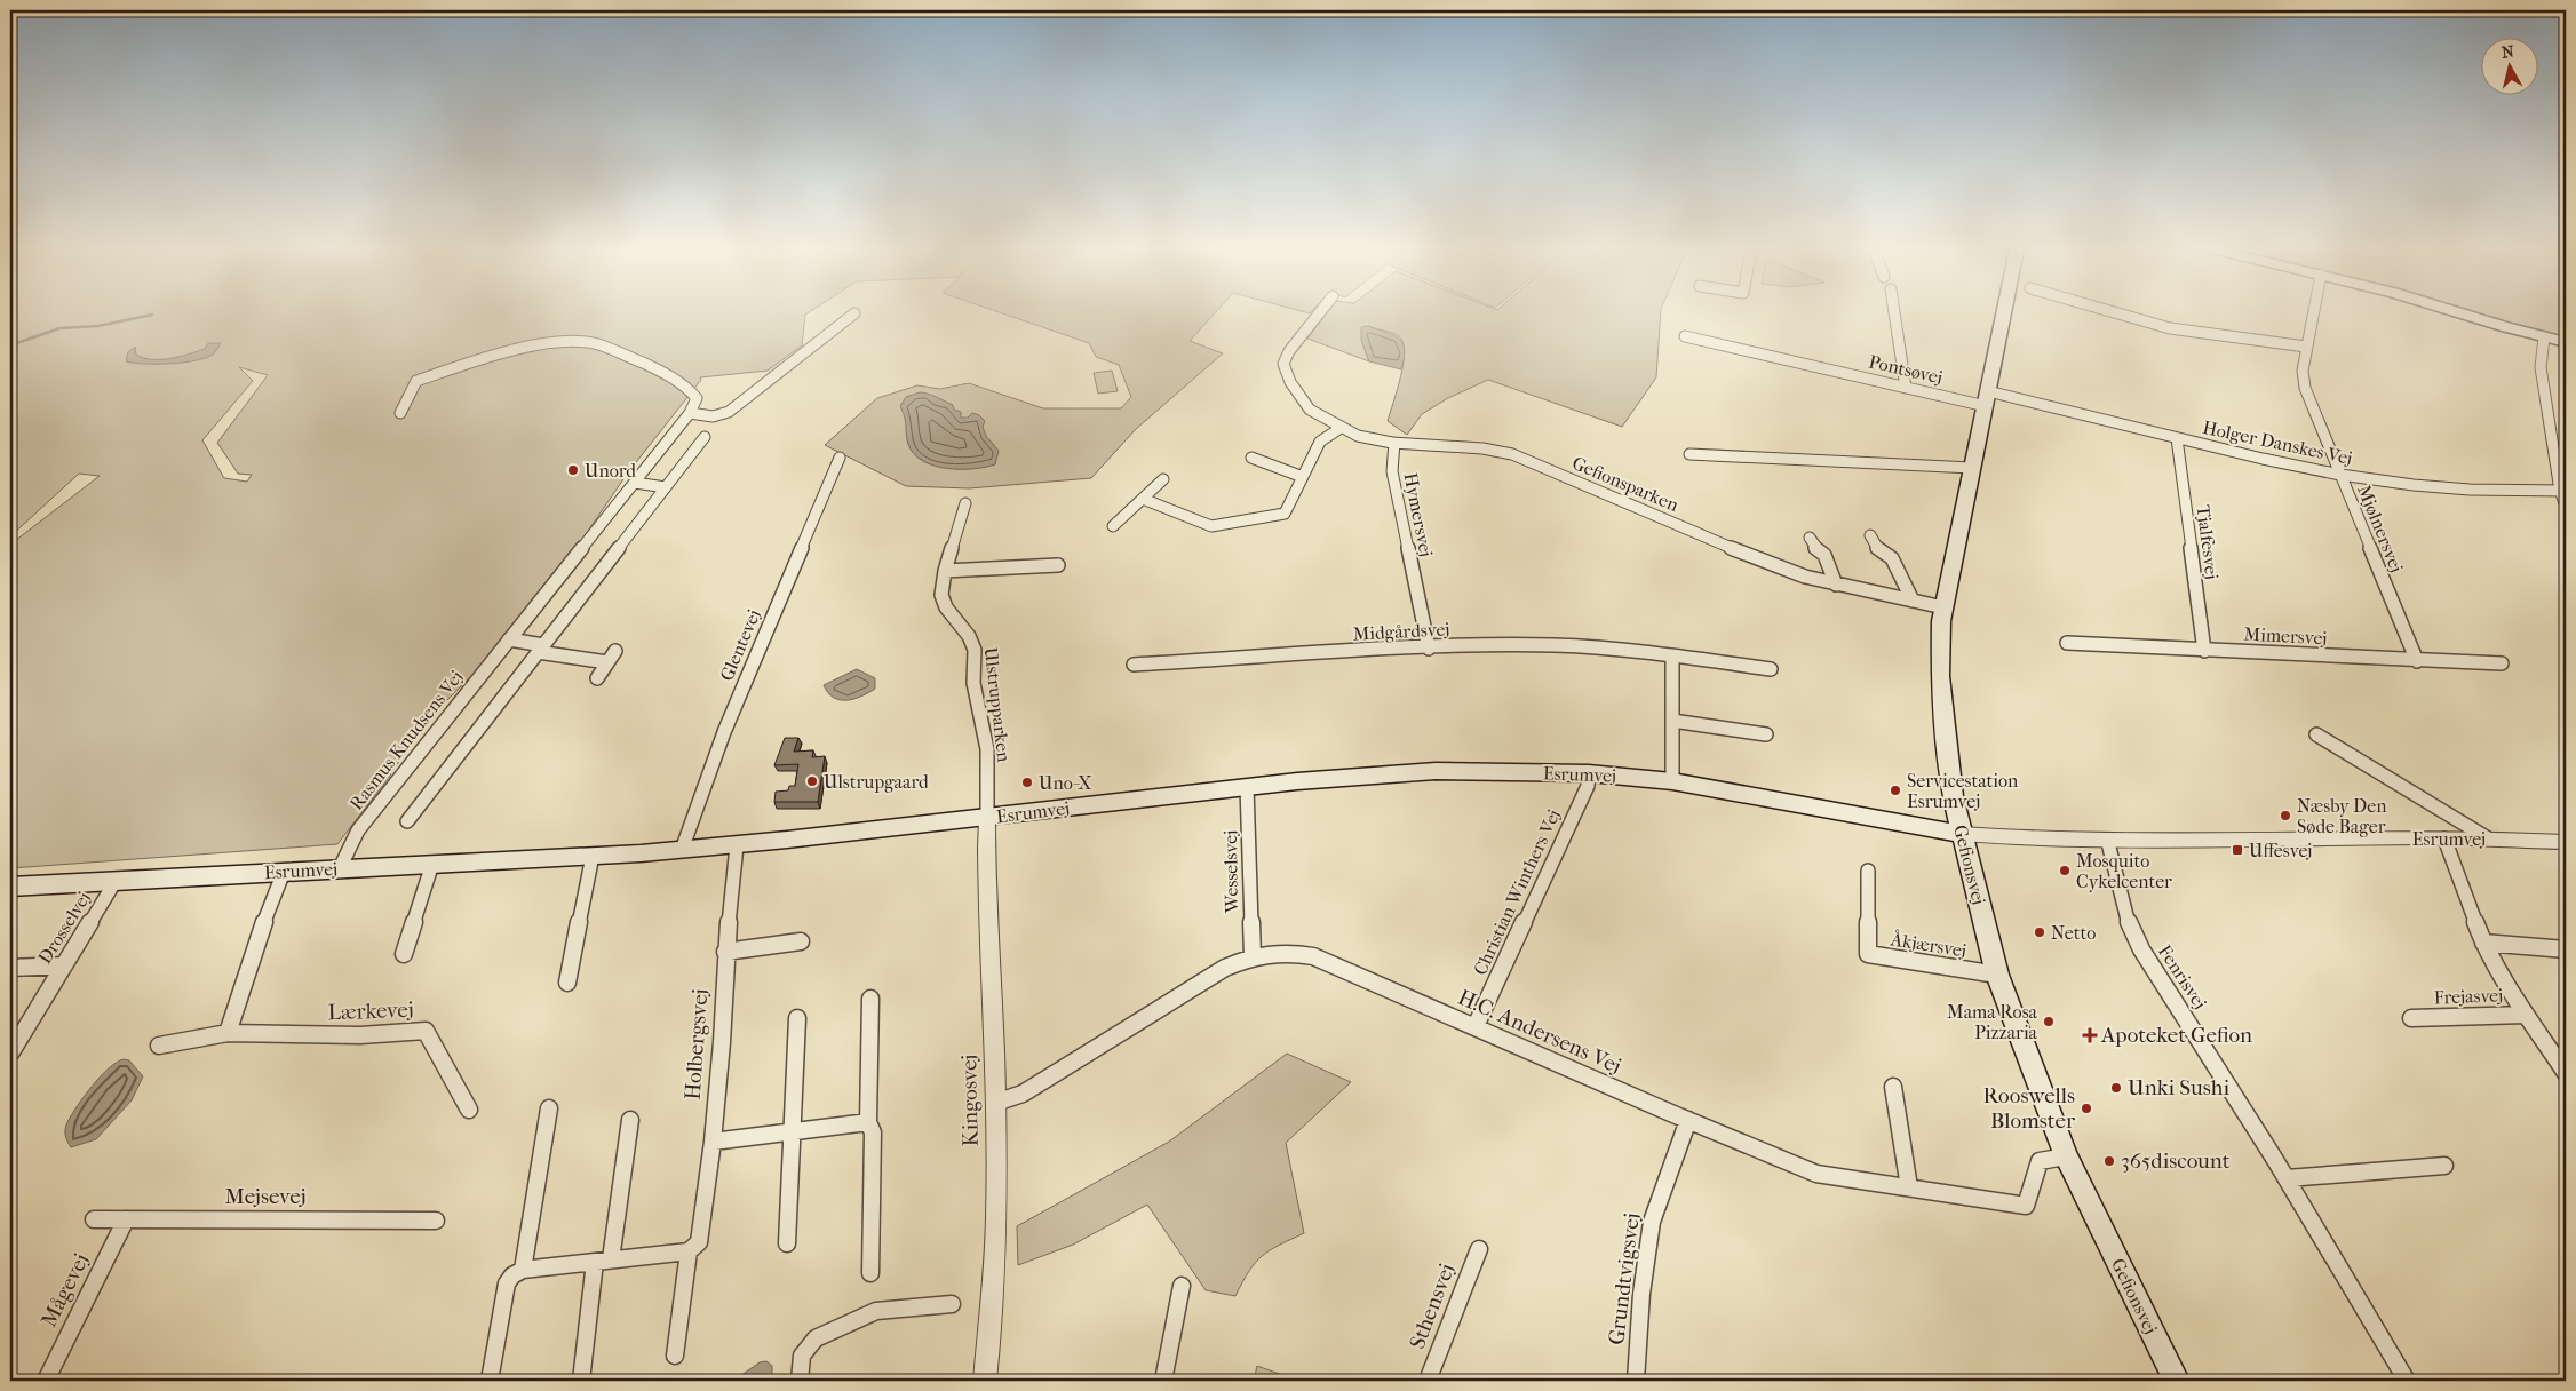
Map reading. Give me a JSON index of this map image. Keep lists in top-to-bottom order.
{
  "streets": {
    "main road": ["Esrumvej", "Gefionsvej"],
    "street": [
      "Pontsøvej",
      "Holger Danskes Vej",
      "Gefionsparken",
      "Hymersvej",
      "Mjølnersvej",
      "Tjalfesvej",
      "Midgårdsvej",
      "Mimersvej",
      "Glentevej",
      "Ulstrupparken",
      "Rasmus Knudsens Vej",
      "Wesselsvej",
      "Christian Winthers Vej",
      "Drosselvej",
      "Åkjærsvej",
      "Fenrisvej",
      "Frejasvej",
      "Lærkevej",
      "H.C. Andersens Vej",
      "Holbergsvej",
      "Kingosvej",
      "Mejsevej",
      "Grundtvigsvej",
      "Mågevej",
      "Sthensvej"
    ]
  },
  "crossings": [
    ["Pontsøvej", "Holger Danskes Vej"],
    ["Pontsøvej", "Gefionsvej"],
    ["Holger Danskes Vej", "Mjølnersvej"],
    ["Holger Danskes Vej", "Tjalfesvej"],
    ["Holger Danskes Vej", "Gefionsvej"],
    ["Gefionsparken", "Hymersvej"],
    ["Gefionsparken", "Gefionsvej"],
    ["Hymersvej", "Midgårdsvej"],
    ["Mjølnersvej", "Mimersvej"],
    ["Tjalfesvej", "Mimersvej"],
    ["Glentevej", "Esrumvej"],
    ["Ulstrupparken", "Esrumvej"],
    ["Ulstrupparken", "Kingosvej"],
    ["Rasmus Knudsens Vej", "Esrumvej"],
    ["Esrumvej", "Gefionsvej"],
    ["Esrumvej", "Wesselsvej"],
    ["Esrumvej", "Christian Winthers Vej"],
    ["Esrumvej", "Drosselvej"],
    ["Esrumvej", "Fenrisvej"],
    ["Esrumvej", "Frejasvej"],
    ["Esrumvej", "Holbergsvej"],
    ["Esrumvej", "Kingosvej"],
    ["Gefionsvej", "Åkjærsvej"],
    ["Gefionsvej", "H.C. Andersens Vej"],
    ["Wesselsvej", "H.C. Andersens Vej"],
    ["Christian Winthers Vej", "H.C. Andersens Vej"],
    ["H.C. Andersens Vej", "Kingosvej"],
    ["H.C. Andersens Vej", "Grundtvigsvej"],
    ["Mejsevej", "Mågevej"]
  ],
  "places": {
    "other": [
      "Unord",
      "Ulstrupgaard",
      "Uno-X",
      "Servicestation Esrumvej",
      "Næsby Den Søde Bager",
      "Mosquito Cykelcenter",
      "Netto",
      "Mama Rosa Pizzaria",
      "Unki Sushi",
      "Rooswells Blomster",
      "365discount"
    ],
    "transit": ["Uffesvej"],
    "health": ["Apoteket Gefion"]
  },
  "north": "top"
}
